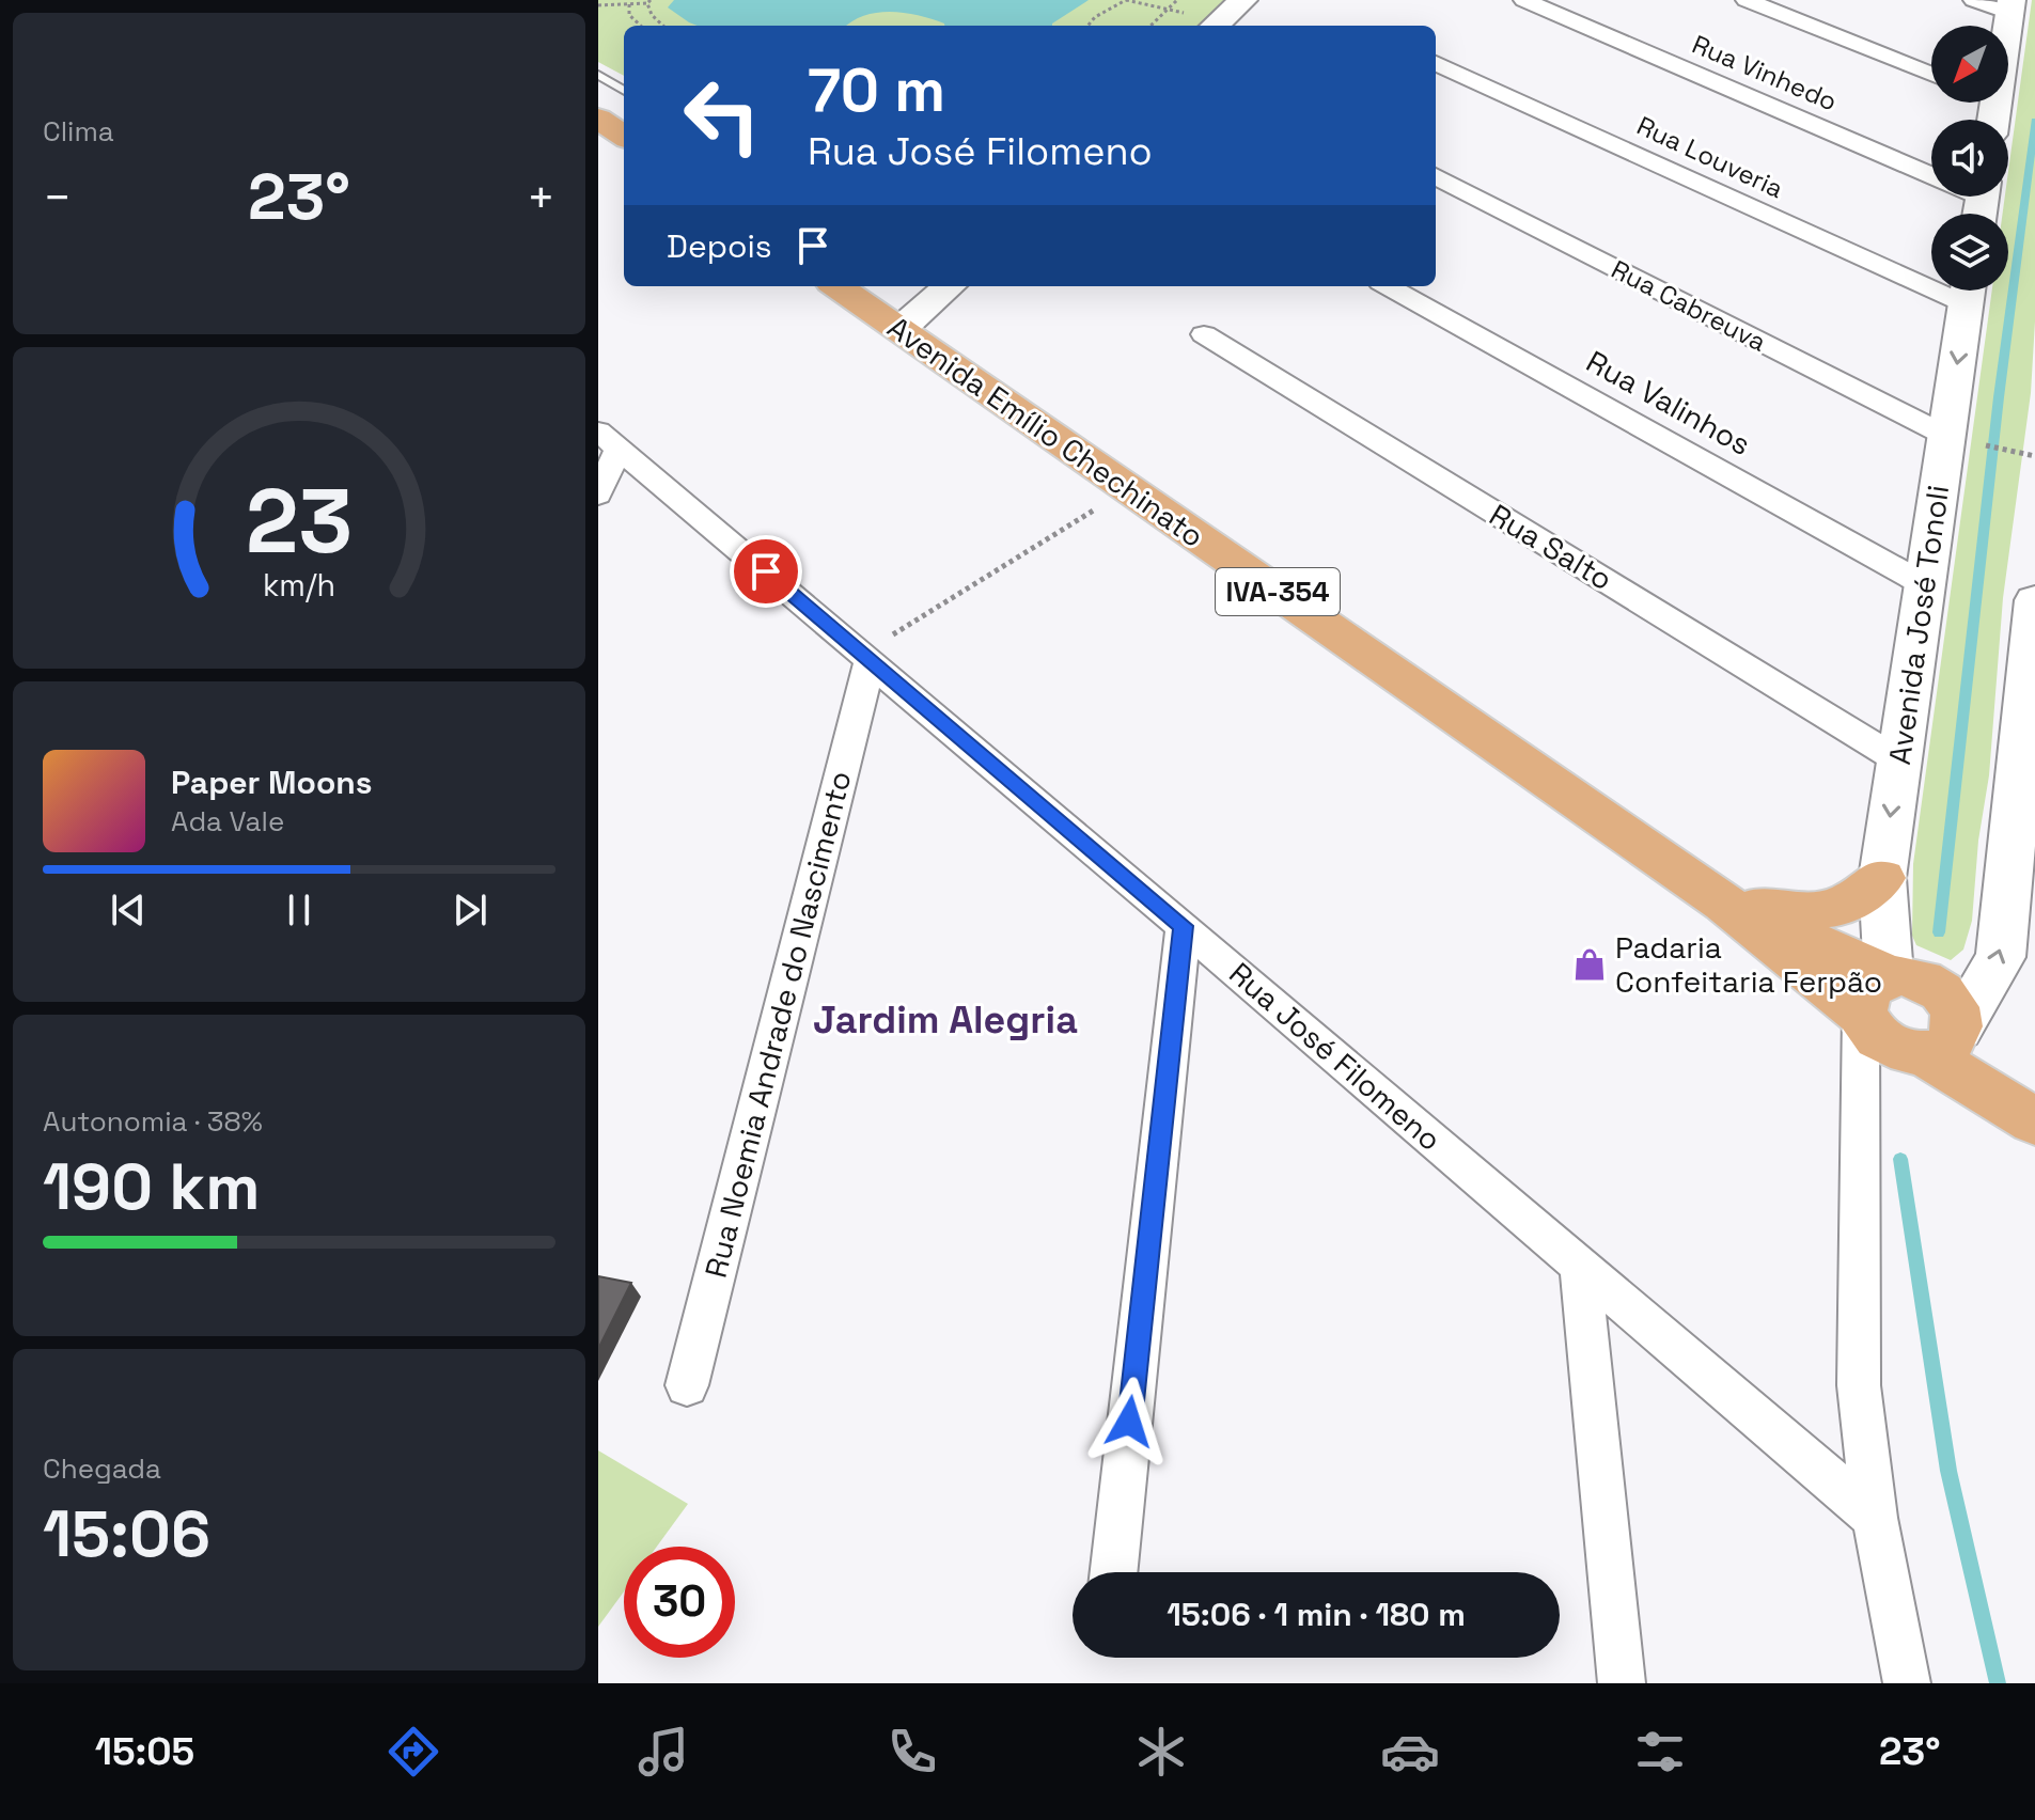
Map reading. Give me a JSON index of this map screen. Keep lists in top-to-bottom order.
{
  "streets": {
    "main road": ["Avenida Emílio Chechinato", "IVA-354", "Avenida José Tonoli"],
    "street": [
      "Rua Vinhedo",
      "Rua Louveria",
      "Rua Cabreuva",
      "Rua Valinhos",
      "Rua Salto",
      "Rua Noemia Andrade do Nascimento",
      "Rua José Filomeno"
    ]
  },
  "crossings": [
    ["Rua Cabreuva", "Avenida José Tonoli"],
    ["Rua Valinhos", "Avenida José Tonoli"],
    ["Avenida Emílio Chechinato", "Avenida José Tonoli"],
    ["Rua Salto", "Avenida José Tonoli"],
    ["Avenida José Tonoli", "Rua José Filomeno"],
    ["Rua Noemia Andrade do Nascimento", "Rua José Filomeno"]
  ],
  "districts": ["Jardim Alegria"],
  "places": {
    "shop": ["Padaria Confeitaria Ferpão"]
  },
  "north": "bottom left",
  "page": {
    "tile": [
      "Clima",
      ["Autonomia · 38%", "190 km"],
      ["Chegada", "15:06"]
    ],
    "turn": ["70 m", "Rua José Filomeno"],
    "heat": ["−", "23°", "+"],
    "then": "Depois",
    "song": ["Paper Moons", "Ada Vale"],
    "limit": "30",
    "trip": "15:06 · 1 min · 180 m",
    "tabs": ["15:05", "23°"],
    "gauge": ["23", "km/h"]
  }
}
